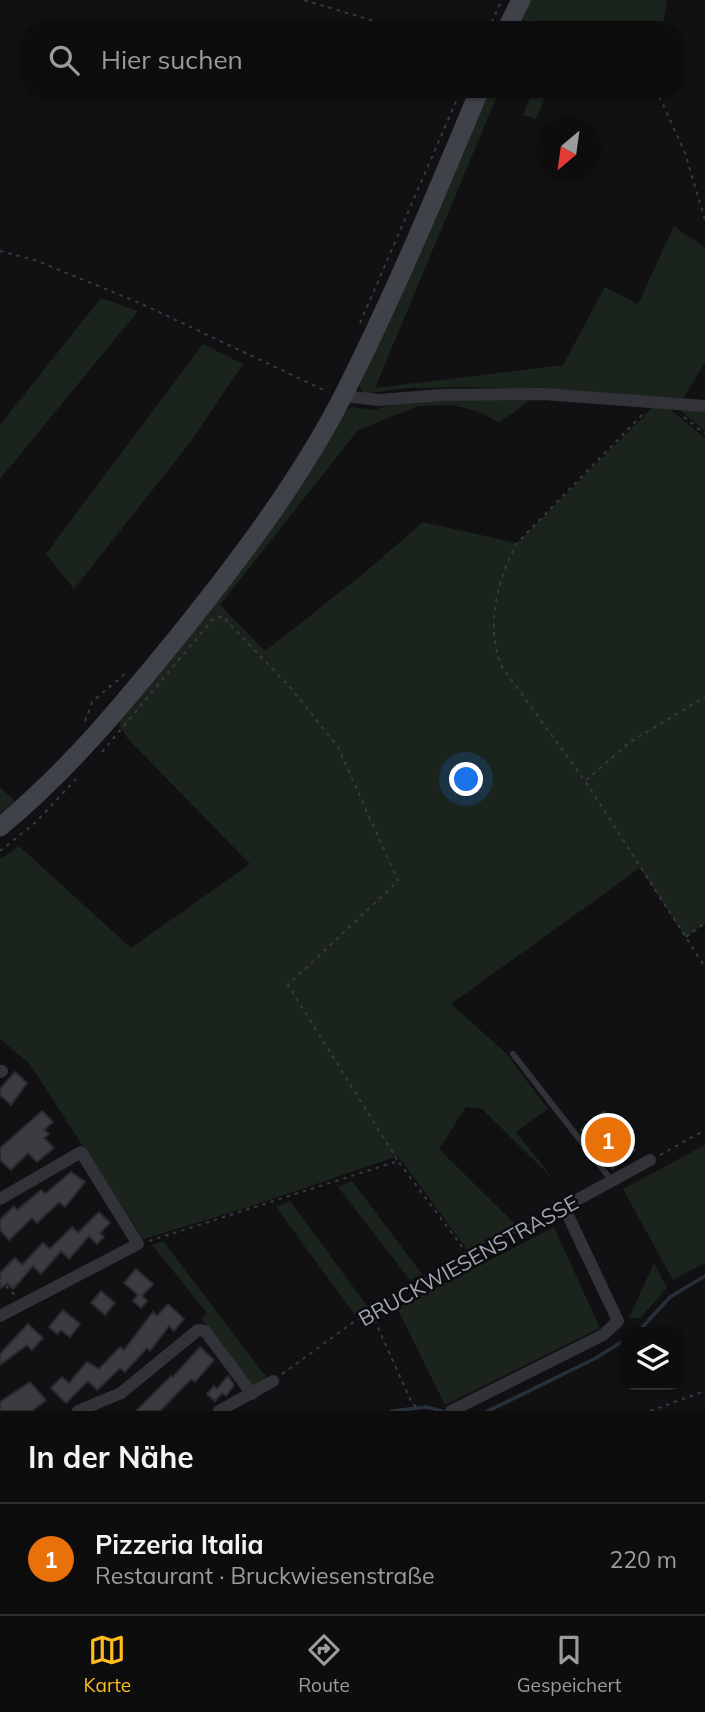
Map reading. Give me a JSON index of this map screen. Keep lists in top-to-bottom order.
{
  "streets": {
    "street": ["BRUCKWIESENSTRASSE"]
  },
  "north": "bottom left",
  "page": {
    "search": "Hier suchen",
    "pins": "1",
    "heading": "In der Nähe",
    "list": [
      {
        "mark": "1",
        "name": "Pizzeria Italia",
        "note": "Restaurant · Bruckwiesenstraße",
        "value": "220 m"
      }
    ],
    "nav": ["Karte", "Route", "Gespeichert"]
  }
}
